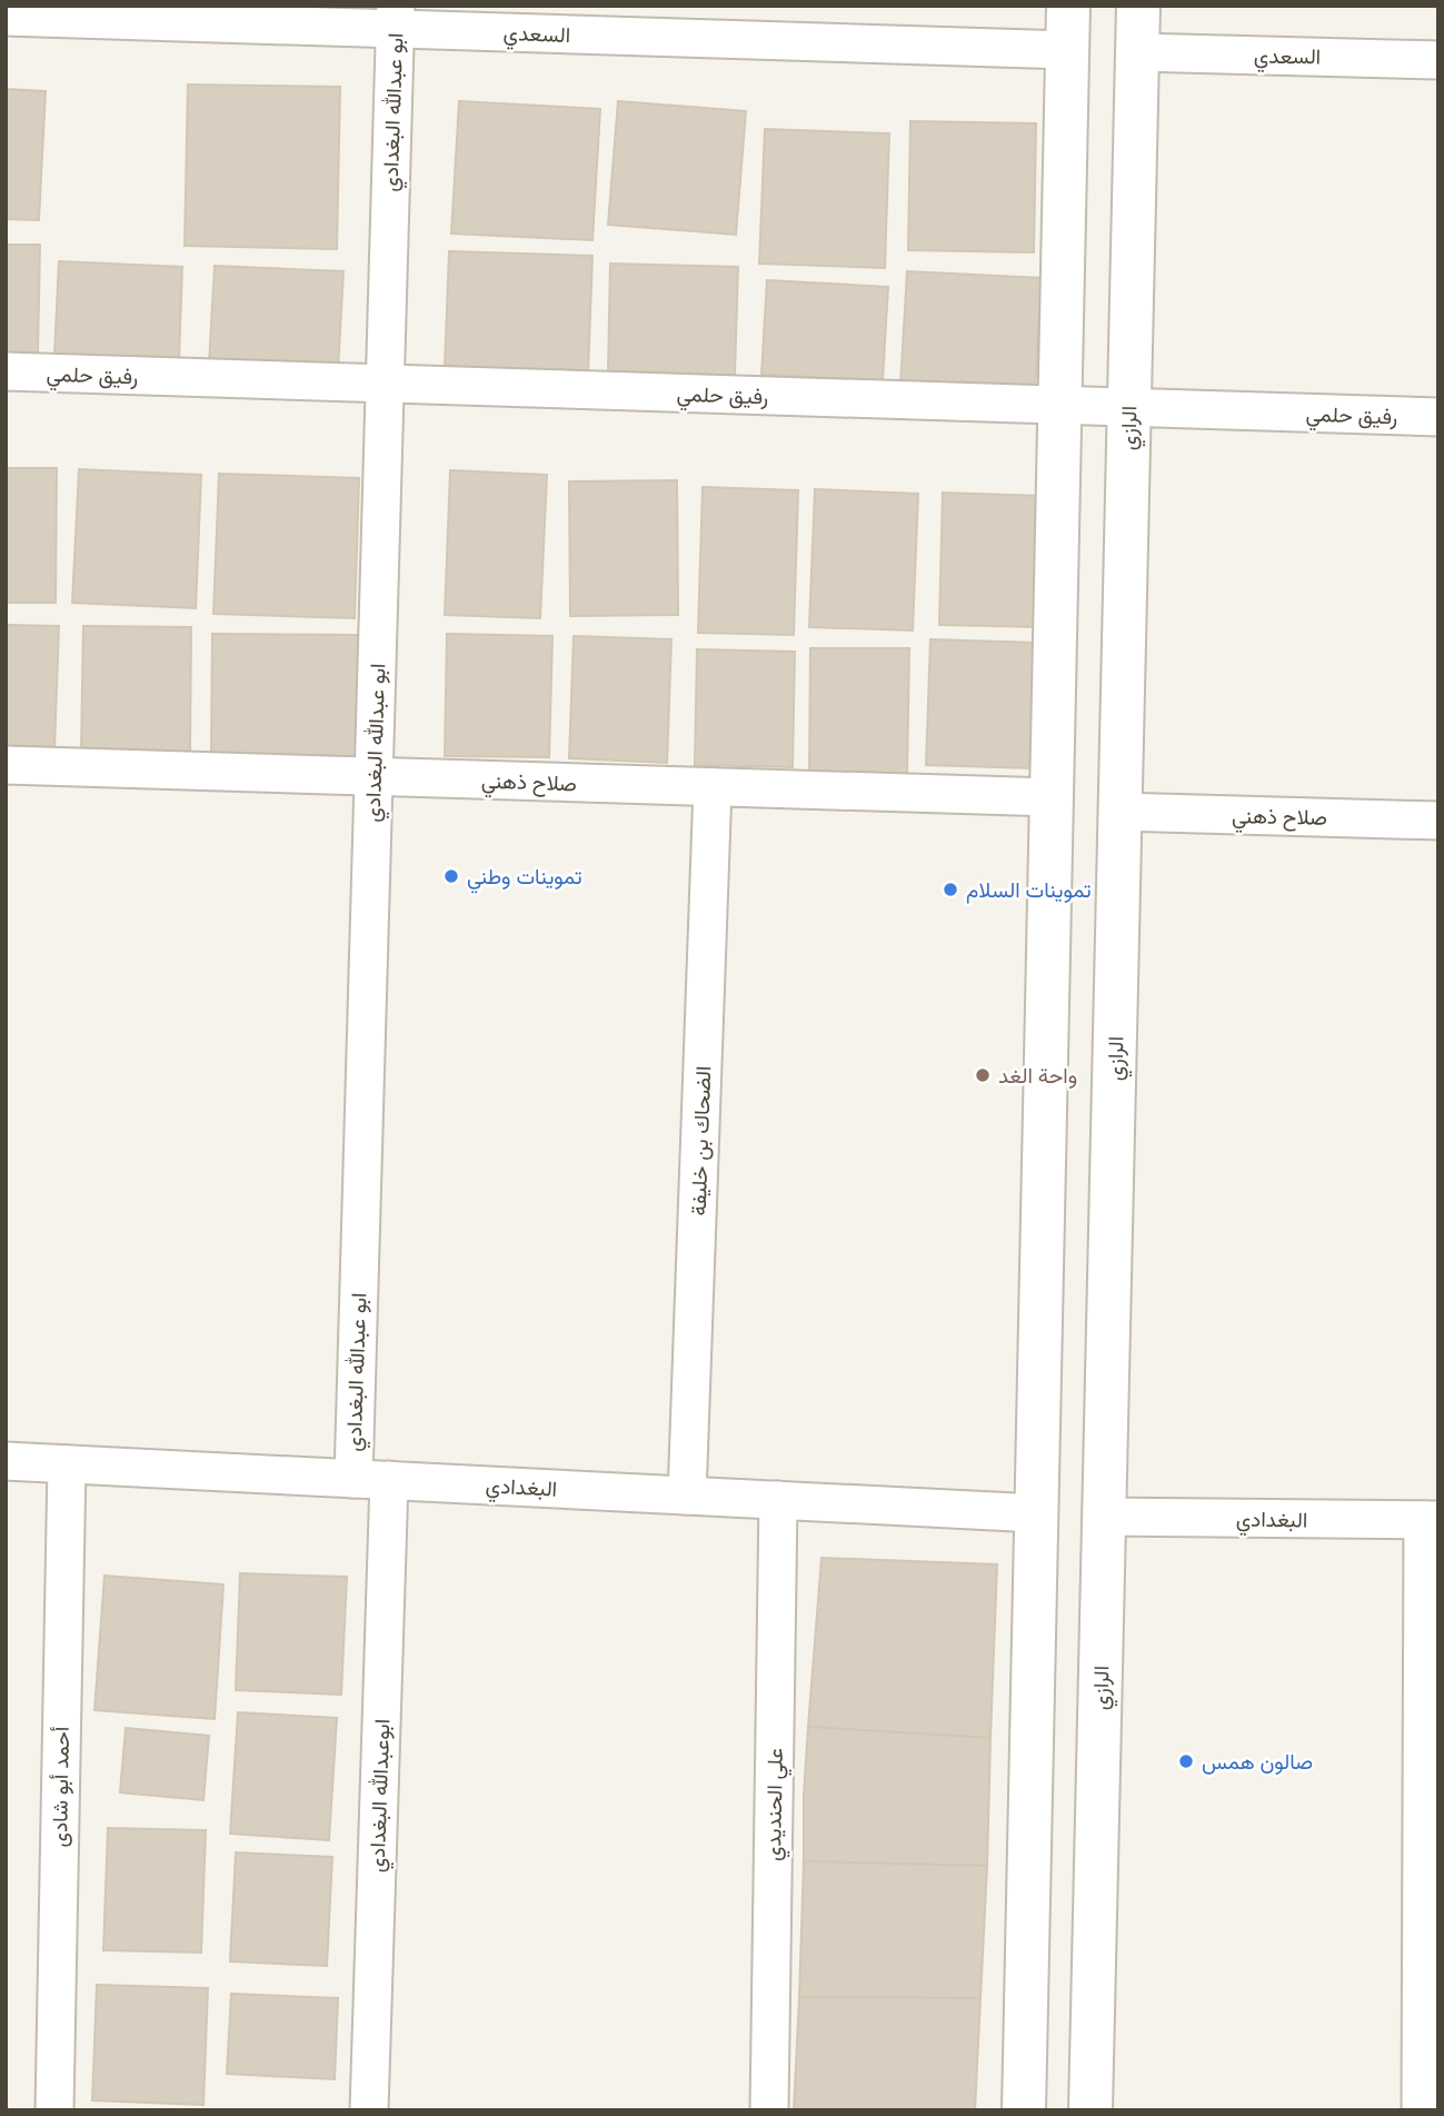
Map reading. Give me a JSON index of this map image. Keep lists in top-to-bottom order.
{
  "streets": {
    "street": [
      "السعدي",
      "ابو عبدالله البغدادي",
      "رفيق حلمي",
      "الرازي",
      "صلاح ذهني",
      "الضحاك بن خليفة",
      "البغدادي",
      "أحمد أبو شادى",
      "ابوعبدالله البغدادي",
      "علي الحنديدي"
    ]
  },
  "crossings": [
    ["السعدي", "ابو عبدالله البغدادي"],
    ["السعدي", "الرازي"],
    ["ابو عبدالله البغدادي", "رفيق حلمي"],
    ["ابو عبدالله البغدادي", "صلاح ذهني"],
    ["ابو عبدالله البغدادي", "البغدادي"],
    ["ابو عبدالله البغدادي", "ابوعبدالله البغدادي"],
    ["رفيق حلمي", "الرازي"],
    ["الرازي", "صلاح ذهني"],
    ["الرازي", "البغدادي"],
    ["صلاح ذهني", "الضحاك بن خليفة"],
    ["الضحاك بن خليفة", "البغدادي"],
    ["البغدادي", "أحمد أبو شادى"],
    ["البغدادي", "ابوعبدالله البغدادي"],
    ["البغدادي", "علي الحنديدي"]
  ],
  "places": [
    "تموينات وطني",
    "تموينات السلام",
    "واحة الغد",
    "صالون همس"
  ]
}
